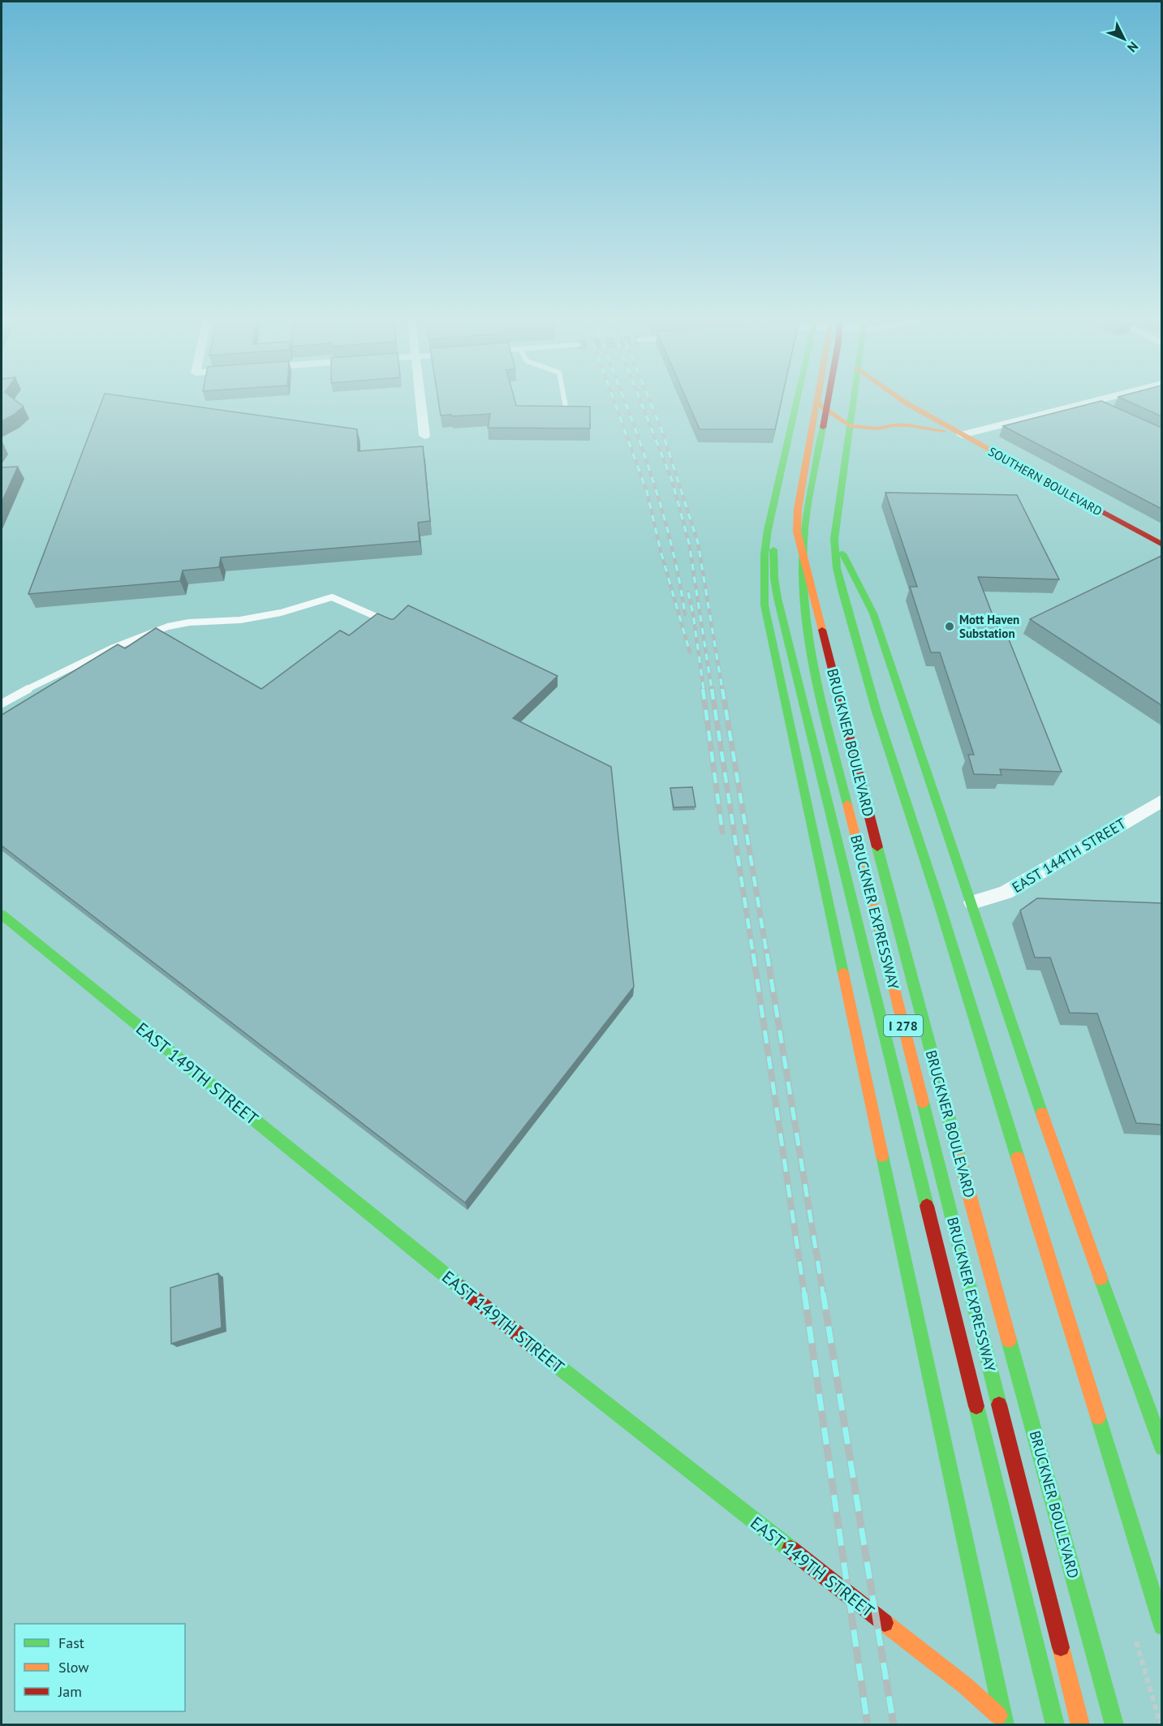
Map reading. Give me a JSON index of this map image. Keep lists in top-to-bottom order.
{
  "streets": {
    "main road": [
      "SOUTHERN BOULEVARD",
      "BRUCKNER BOULEVARD",
      "BRUCKNER EXPRESSWAY",
      "I 278",
      "EAST 149TH STREET"
    ],
    "street": ["EAST 144TH STREET"]
  },
  "places": ["Mott Haven Substation"],
  "legend": ["Fast", "Slow", "Jam"],
  "north": "bottom right"
}
